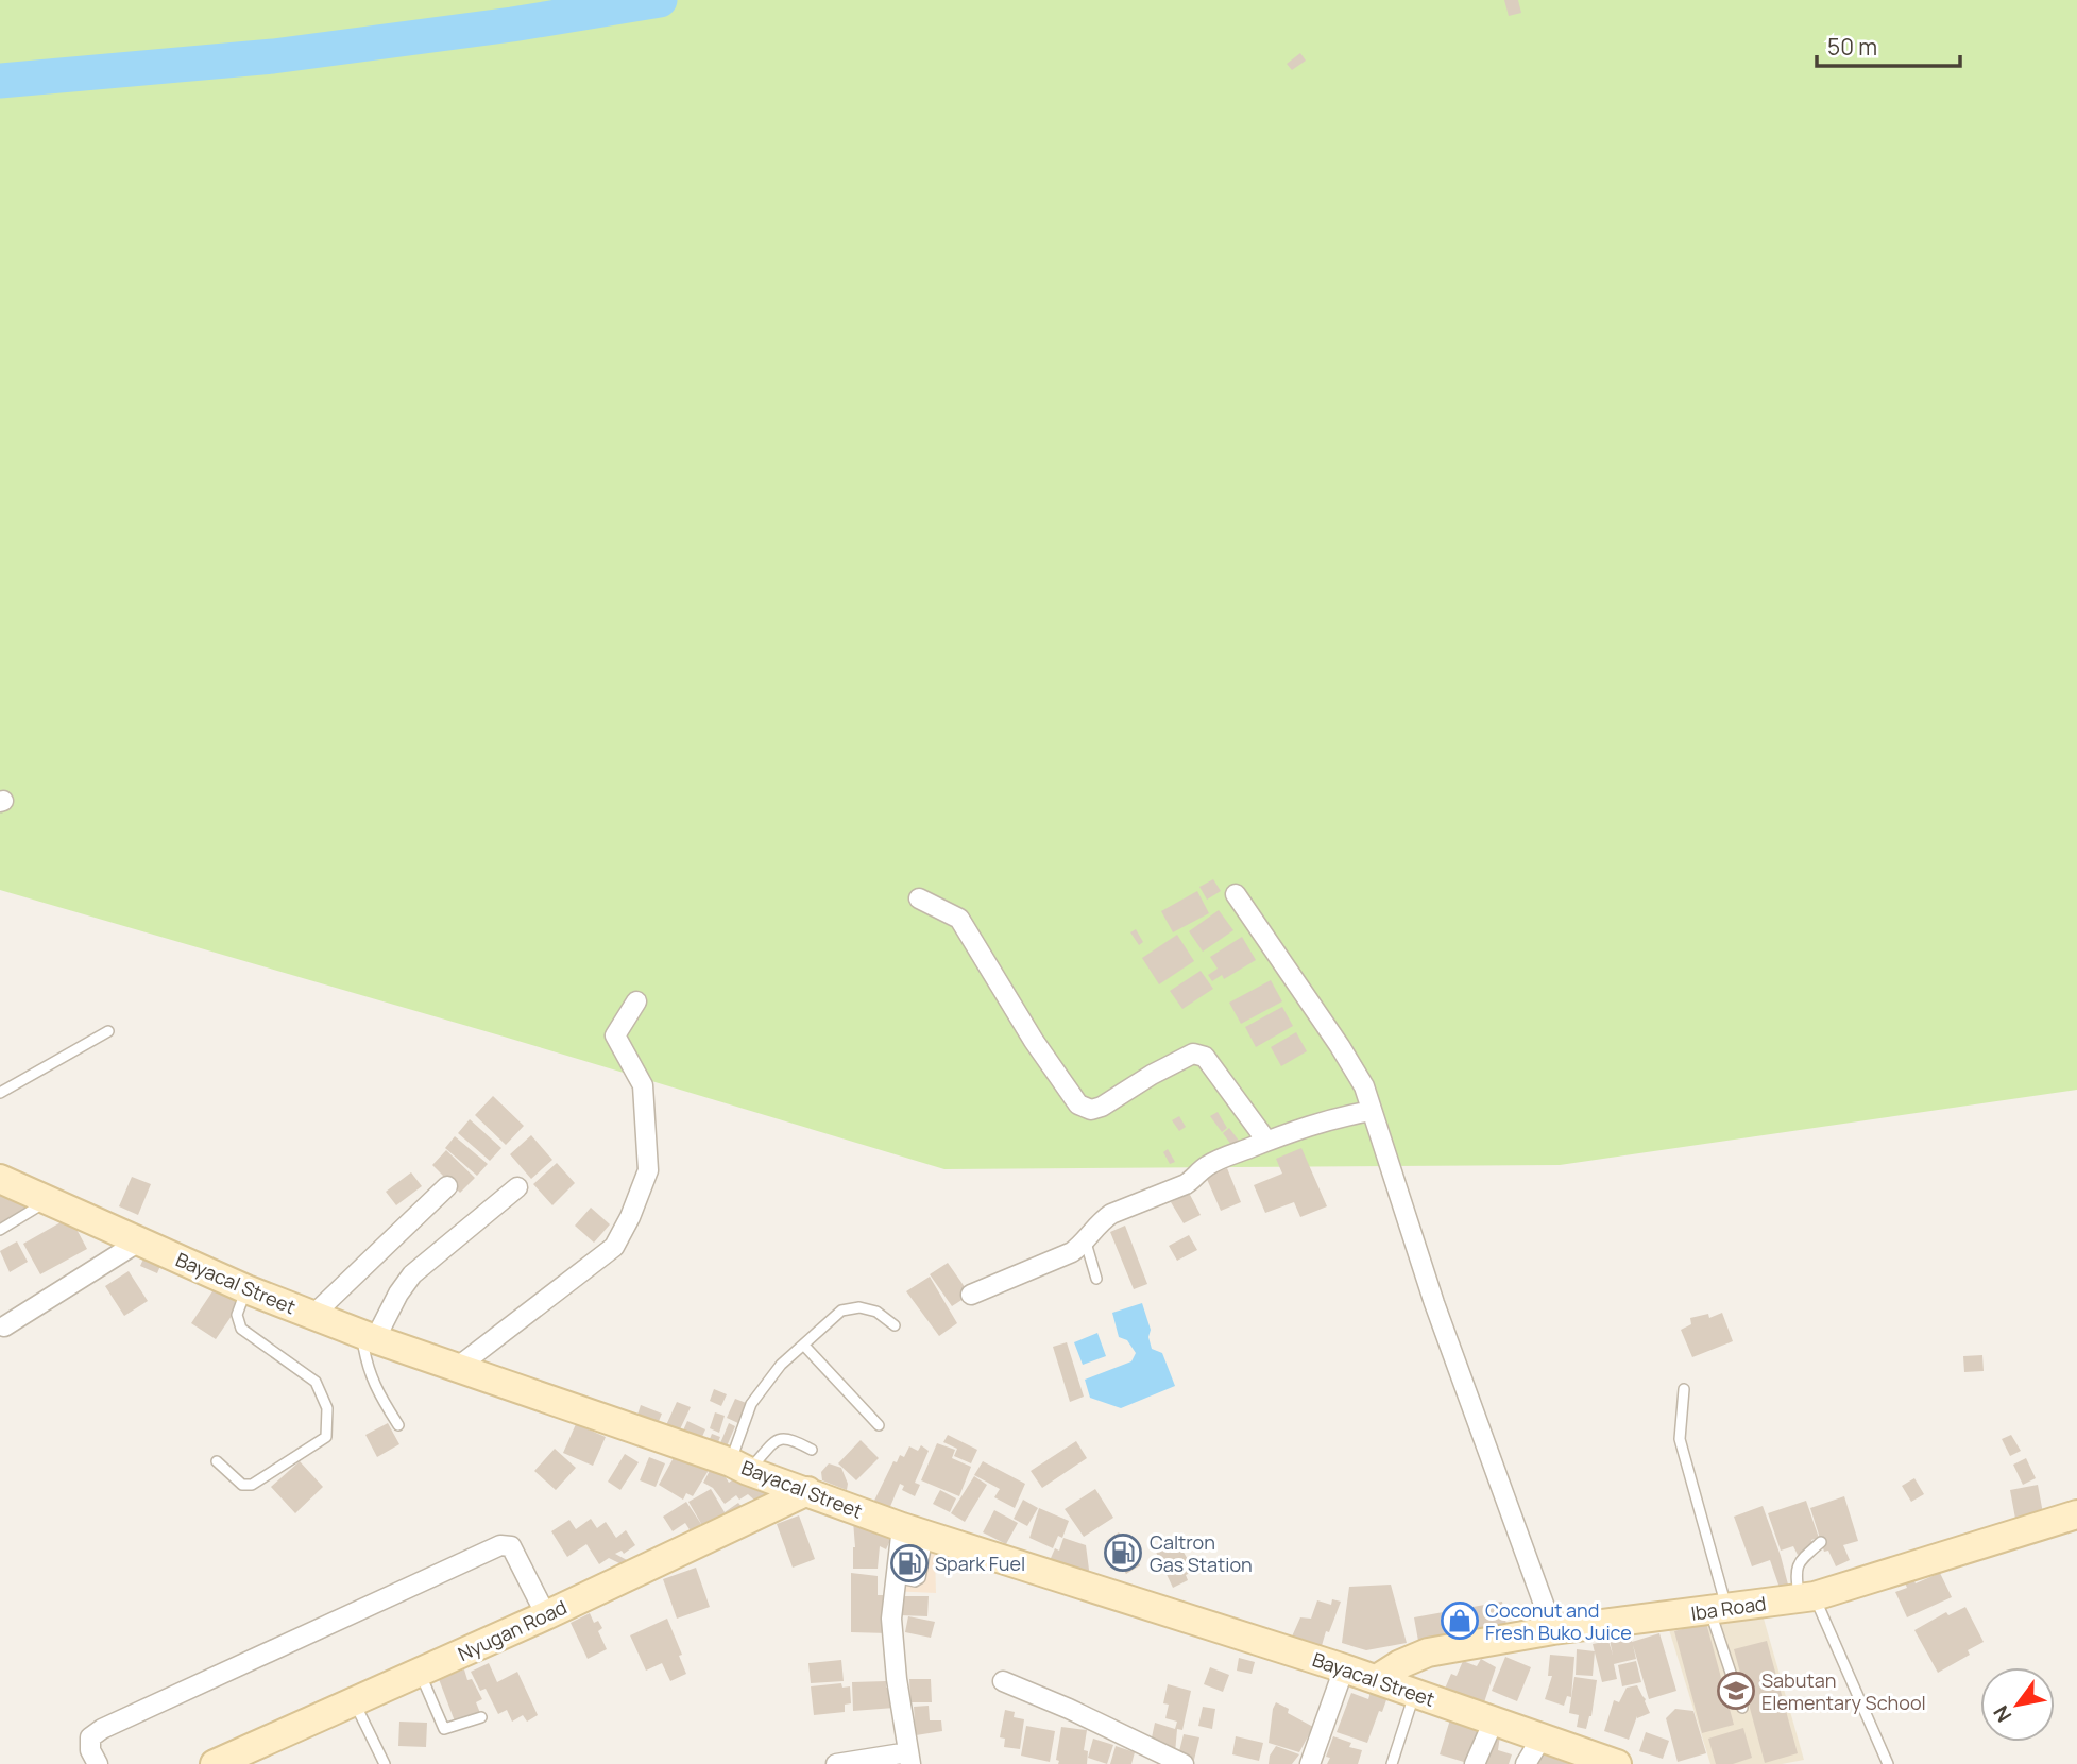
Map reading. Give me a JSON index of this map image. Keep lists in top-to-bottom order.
{
  "streets": {
    "main road": ["Bayacal Street", "Iba Road", "Nyugan Road"]
  },
  "crossings": [
    ["Bayacal Street", "Iba Road"],
    ["Bayacal Street", "Nyugan Road"]
  ],
  "places": {
    "fuel station": ["Caltron Gas Station", "Spark Fuel"],
    "shop": ["Coconut and Fresh Buko Juice"],
    "school or university": ["Sabutan Elementary School"]
  },
  "scale_bar": "50 m",
  "north": "bottom left"
}
